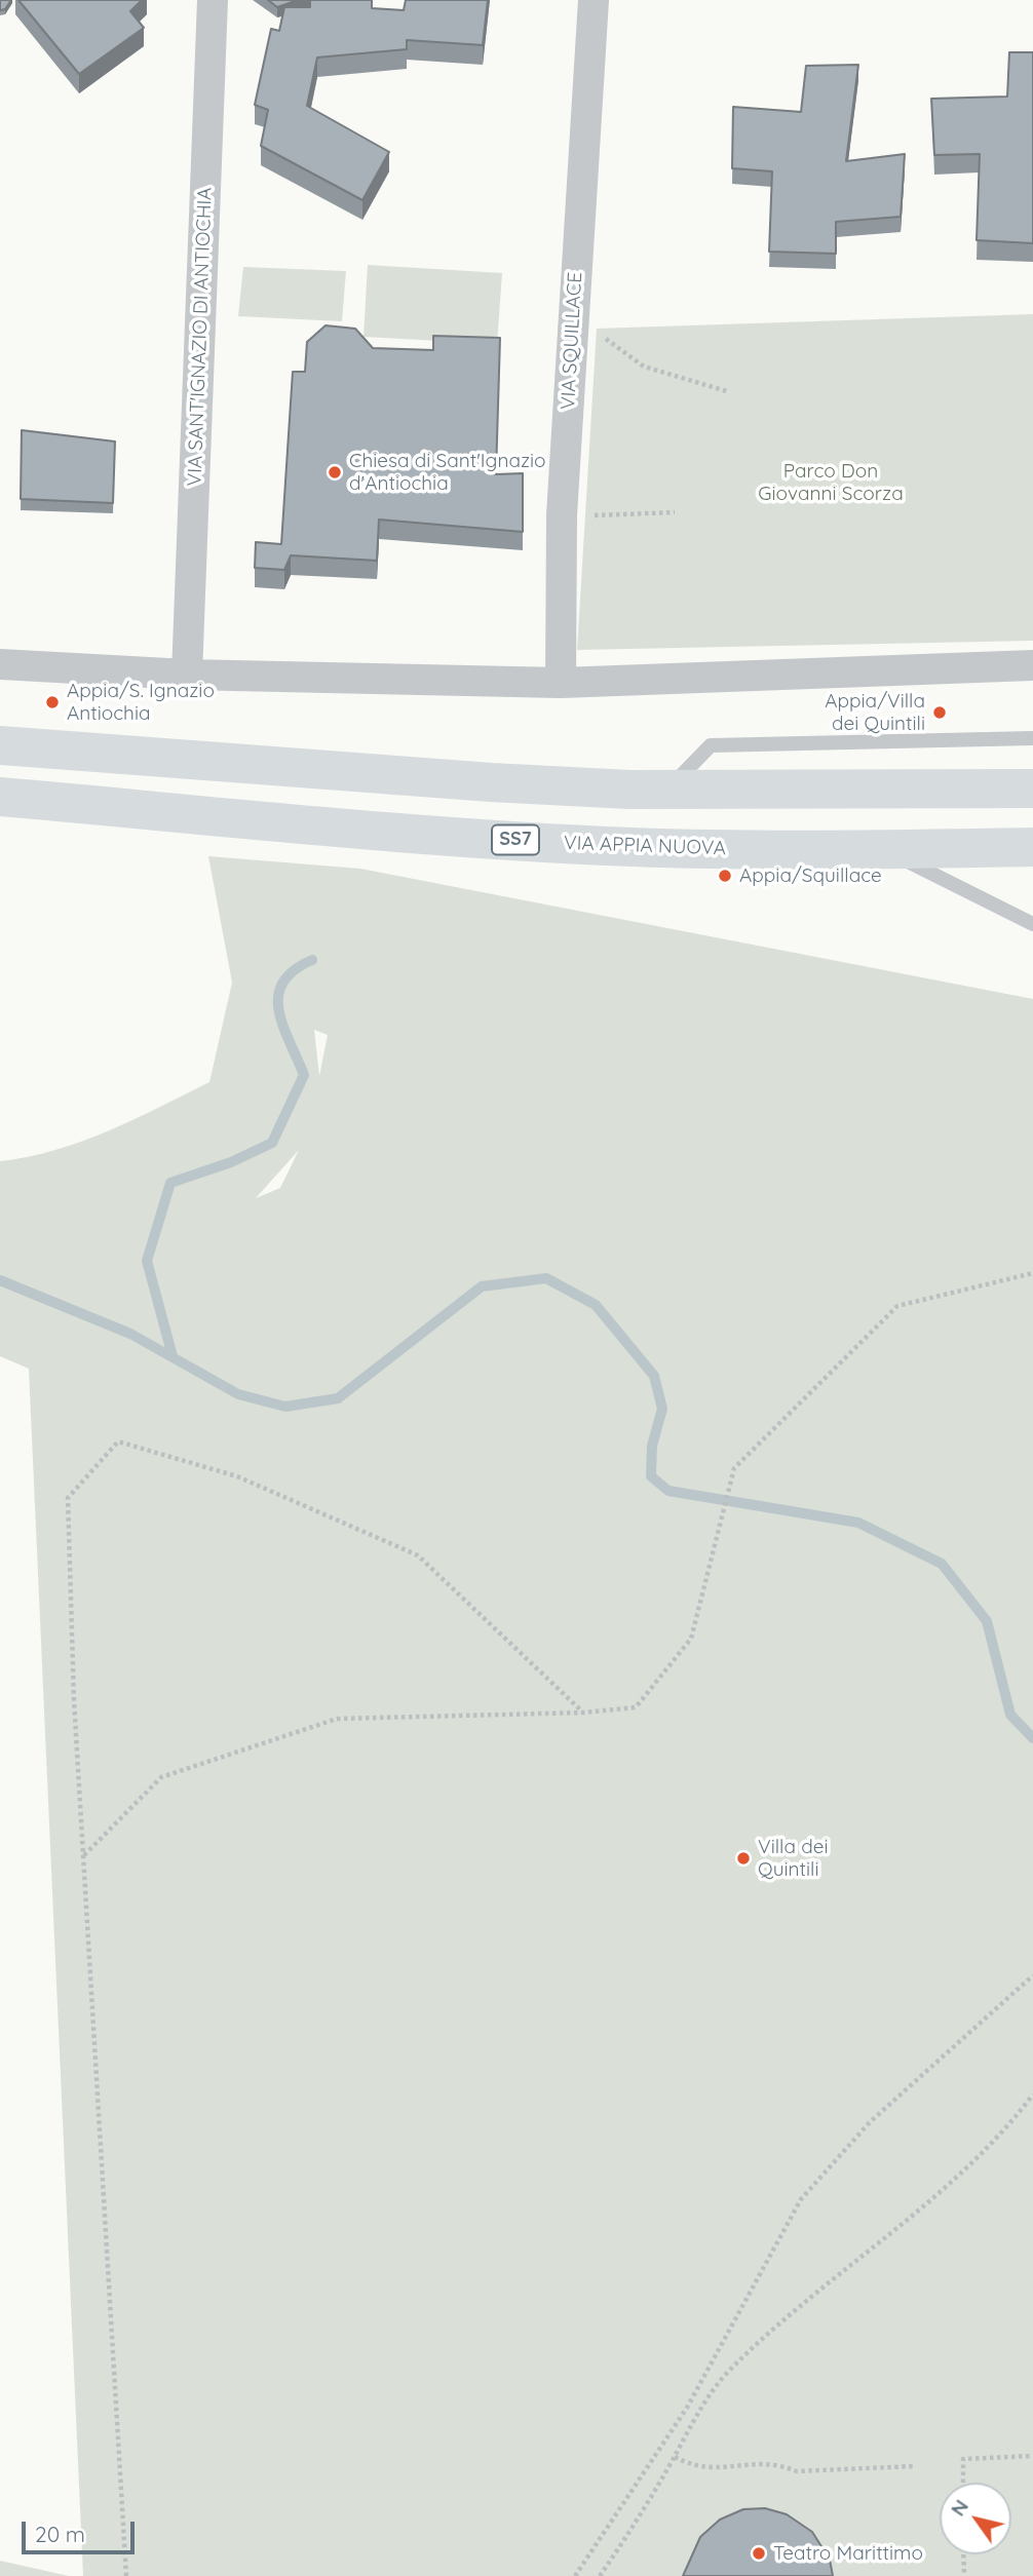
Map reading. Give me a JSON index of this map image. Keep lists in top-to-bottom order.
{
  "streets": {
    "main road": ["SS7", "VIA APPIA NUOVA"],
    "street": ["VIA SANT'IGNAZIO DI ANTIOCHIA", "VIA SQUILLACE"]
  },
  "parks": ["Parco Don Giovanni Scorza"],
  "places": [
    "Chiesa di Sant'Ignazio d'Antiochia",
    "Appia/S. Ignazio Antiochia",
    "Appia/Villa dei Quintili",
    "Appia/Squillace",
    "Villa dei Quintili",
    "Teatro Marittimo"
  ],
  "scale_bar": "20 m",
  "north": "top left"
}
